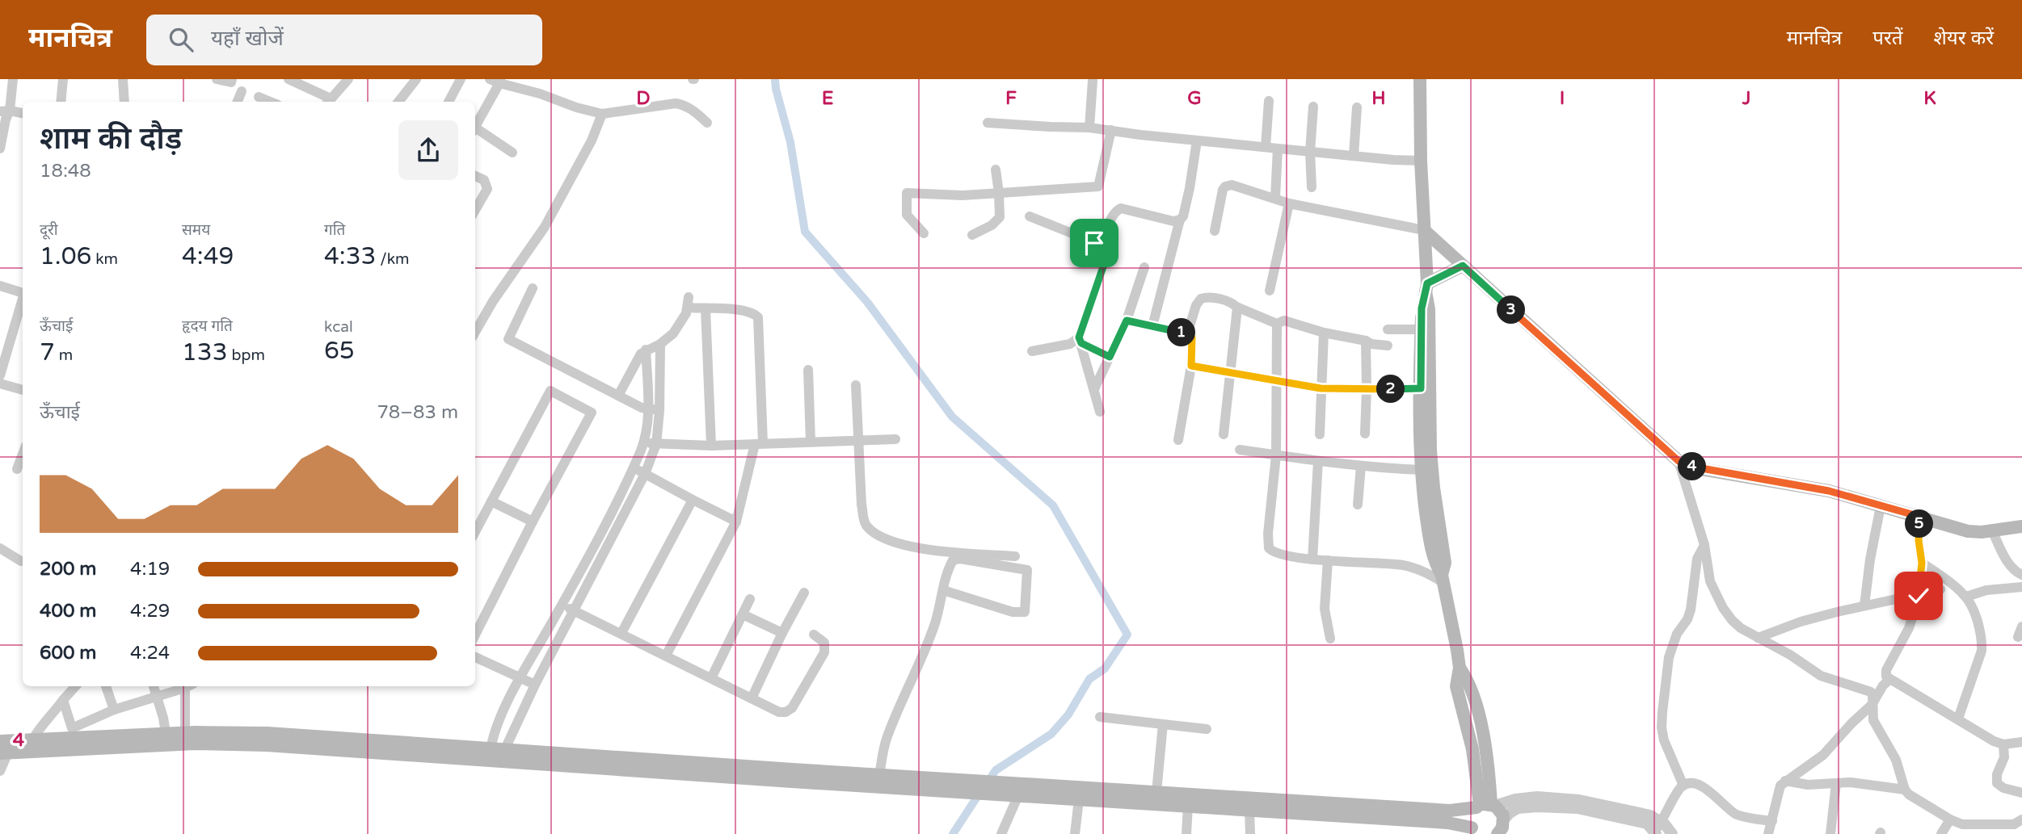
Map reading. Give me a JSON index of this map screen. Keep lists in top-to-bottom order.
{
  "page": {
    "header": "मानचित्र",
    "search": "यहाँ खोजें",
    "nav": ["मानचित्र", "परतें", "शेयर करें"],
    "heading": ["शाम की दौड़", "18:48"],
    "stats": [
      ["दूरी", "1.06 km"],
      ["समय", "4:49"],
      ["गति", "4:33 /km"],
      ["ऊँचाई", "7 m"],
      ["हृदय गति", "133 bpm"],
      ["kcal", "65"]
    ],
    "pins": [
      "3",
      "1",
      "2",
      "4",
      "5"
    ],
    "chart": ["ऊँचाई", "78–83 m"],
    "list": [
      {
        "name": "200 m",
        "note": "4:19"
      },
      {
        "name": "400 m",
        "note": "4:29"
      },
      {
        "name": "600 m",
        "note": "4:24"
      }
    ]
  },
  "grid": {
    "columns": [
      "D",
      "E",
      "F",
      "G",
      "H",
      "I",
      "J",
      "K"
    ],
    "rows": ["4"]
  }
}
